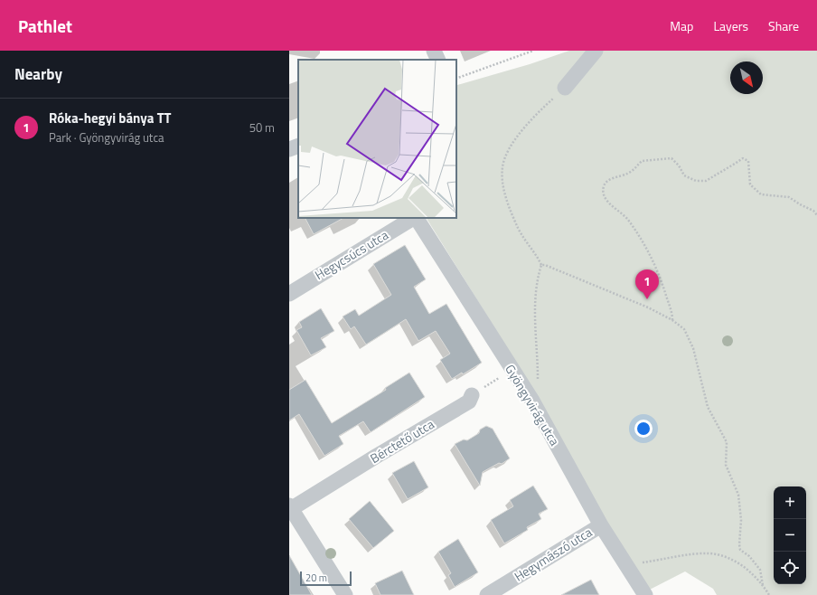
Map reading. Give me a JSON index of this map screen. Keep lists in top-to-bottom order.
{
  "streets": {
    "street": [
      "Hegycsúcs utca",
      "Gyöngyvirág utca",
      "Bérctető utca",
      "Hegymászó utca"
    ]
  },
  "crossings": [
    ["Gyöngyvirág utca", "Hegymászó utca"]
  ],
  "scale_bar": "20 m",
  "north": "bottom right",
  "page": {
    "header": "Pathlet",
    "nav": ["Map", "Layers", "Share"],
    "heading": "Nearby",
    "list": [
      {
        "mark": "1",
        "name": "Róka-hegyi bánya TT",
        "note": "Park · Gyöngyvirág utca",
        "value": "50 m"
      }
    ],
    "pins": "1",
    "map_buttons": ["+", "−"],
    "scale": "20 m"
  }
}
